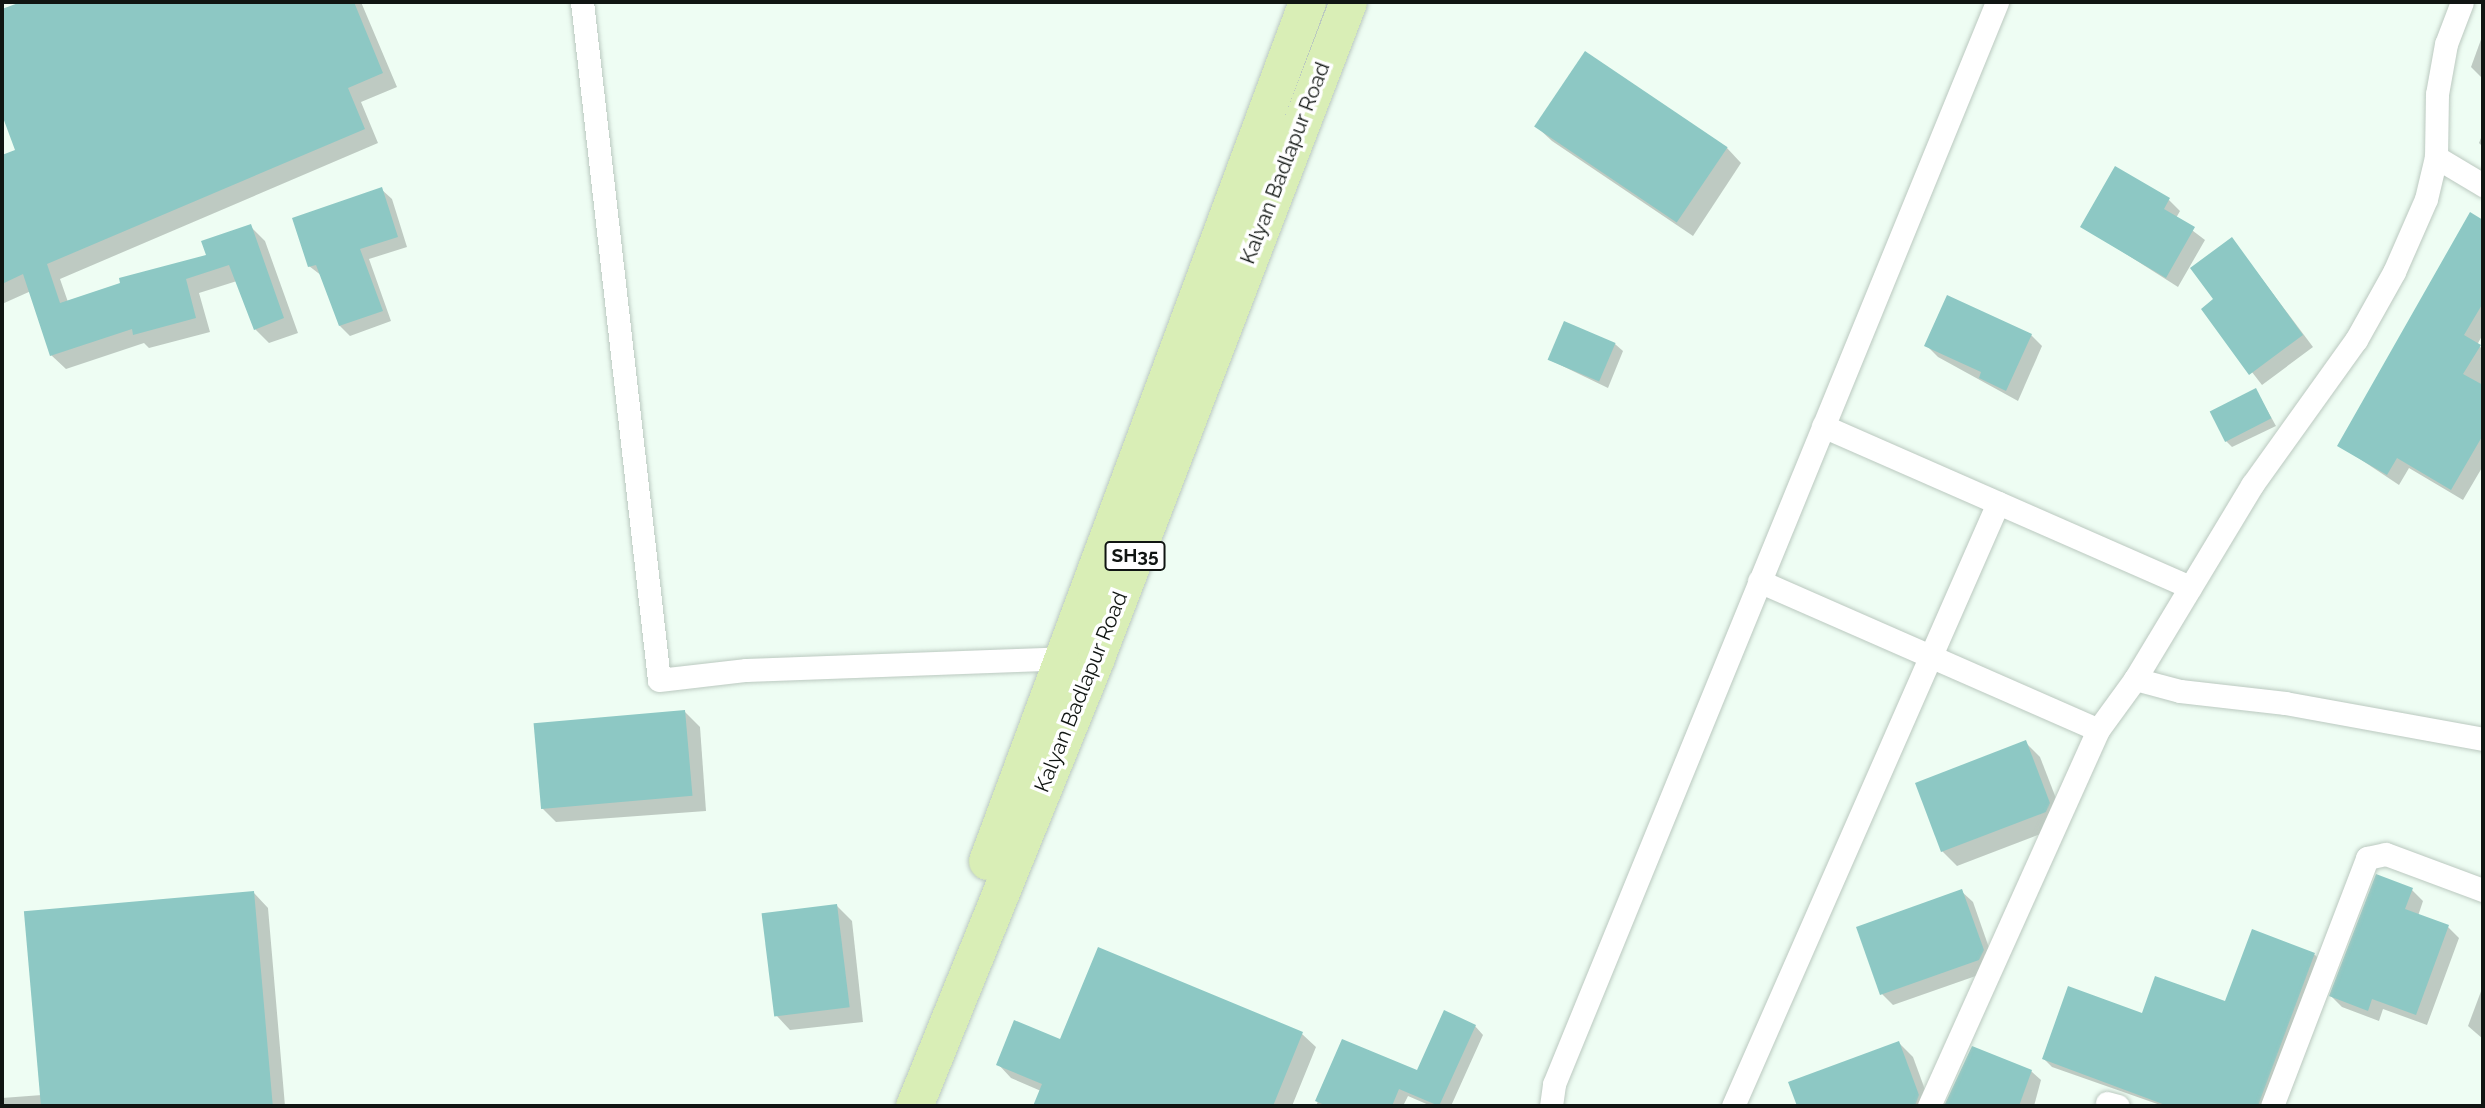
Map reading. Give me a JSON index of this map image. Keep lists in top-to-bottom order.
{
  "streets": {
    "main road": ["Kalyan Badlapur Road", "SH35"]
  }
}
